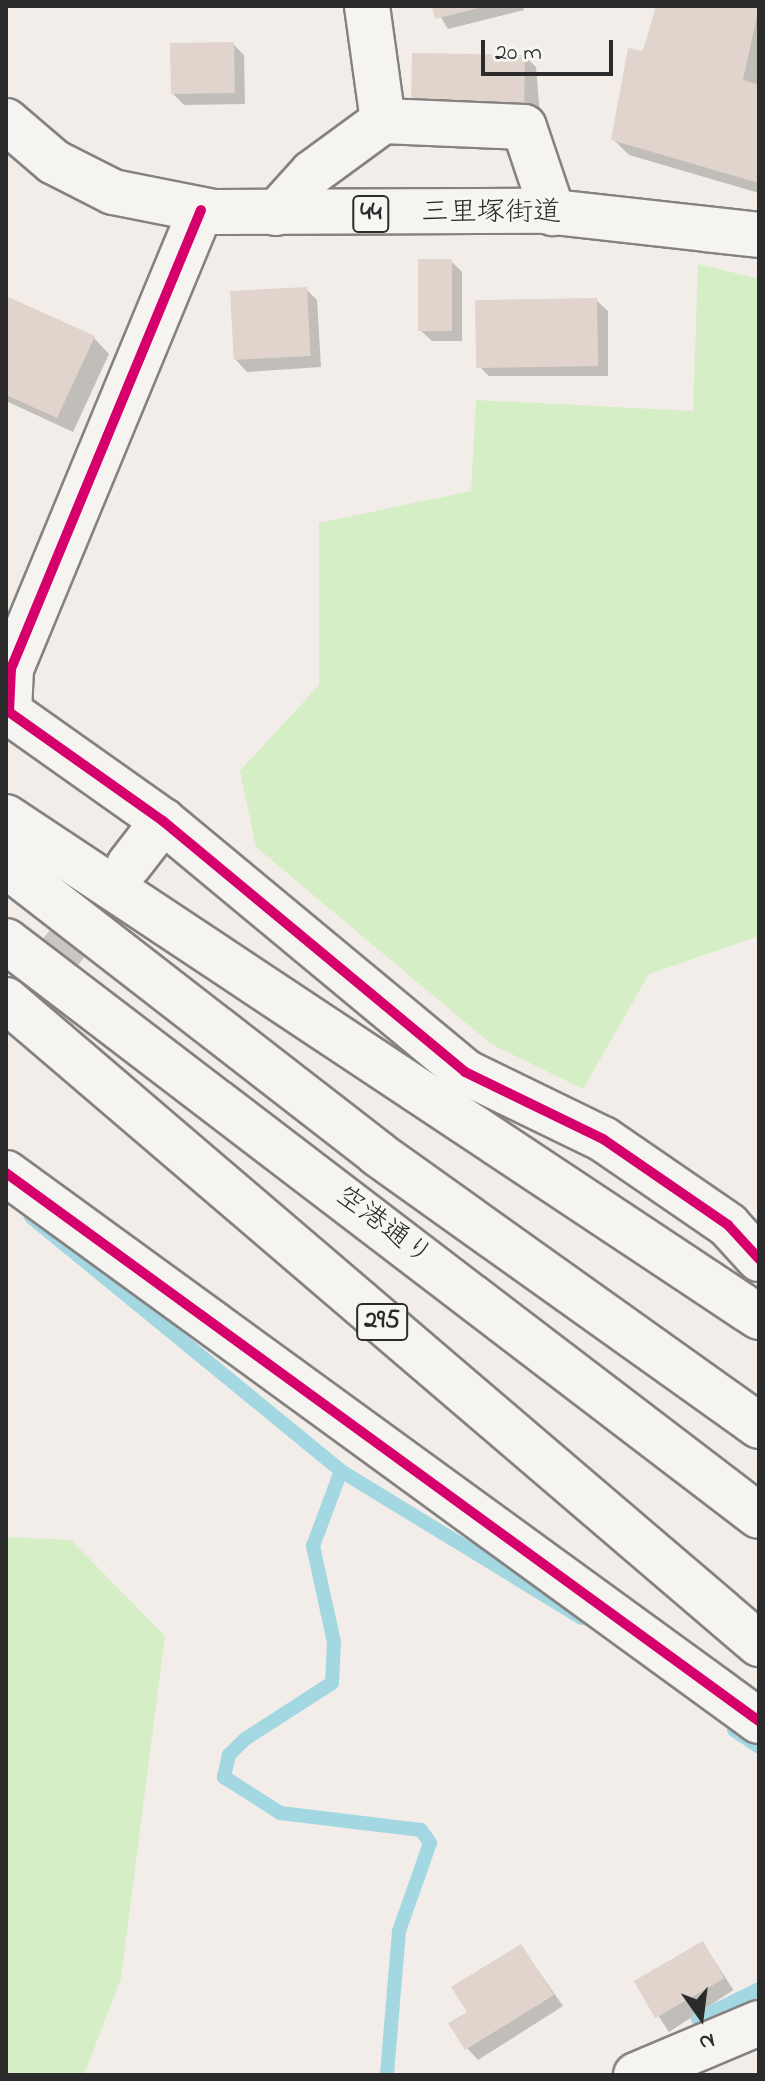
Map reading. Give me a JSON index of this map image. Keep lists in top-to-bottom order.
{
  "streets": {
    "main road": [
      "44",
      "三里塚街道",
      "空港通り",
      "295"
    ]
  },
  "scale_bar": "20 m",
  "north": "bottom"
}
